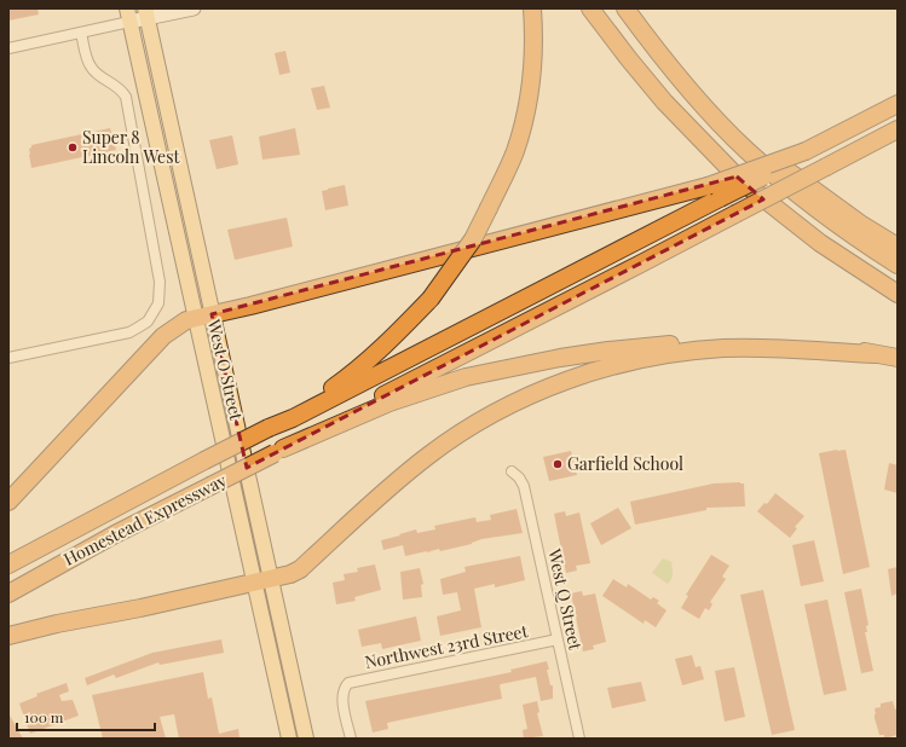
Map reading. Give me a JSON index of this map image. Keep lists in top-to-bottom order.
{
  "streets": {
    "highway": ["Homestead Expressway"],
    "main road": ["West O Street"],
    "street": ["West Q Street", "Northwest 23rd Street"]
  },
  "crossings": [
    ["West Q Street", "Northwest 23rd Street"]
  ],
  "places": ["Super 8 Lincoln West", "Garfield School"],
  "scale_bar": "100 m"
}
